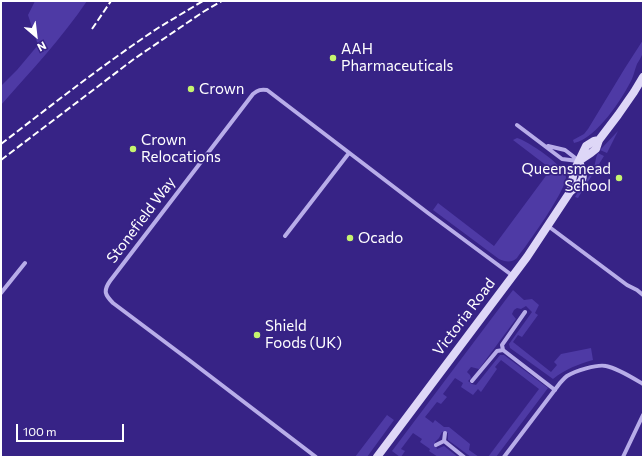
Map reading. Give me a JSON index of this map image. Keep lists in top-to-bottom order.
{
  "streets": {
    "street": ["Stonefield Way", "Victoria Road"]
  },
  "crossings": [
    ["Stonefield Way", "Victoria Road"]
  ],
  "places": [
    "AAH Pharmaceuticals",
    "Crown",
    "Crown Relocations",
    "Queensmead School",
    "Ocado",
    "Shield Foods (UK)"
  ],
  "scale_bar": "100 m",
  "north": "bottom right"
}
